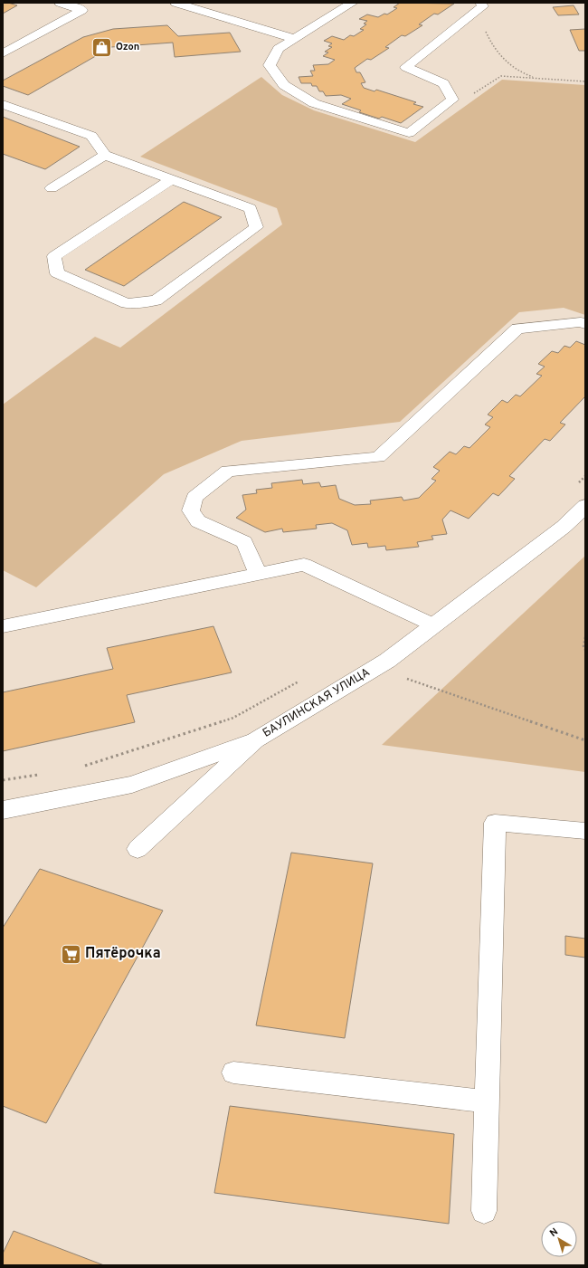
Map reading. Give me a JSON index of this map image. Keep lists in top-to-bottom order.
{
  "streets": {
    "street": ["БАУЛИНСКАЯ УЛИЦА"]
  },
  "places": {
    "shop": ["Ozon"],
    "supermarket": ["Пятёрочка"]
  },
  "north": "top left"
}
